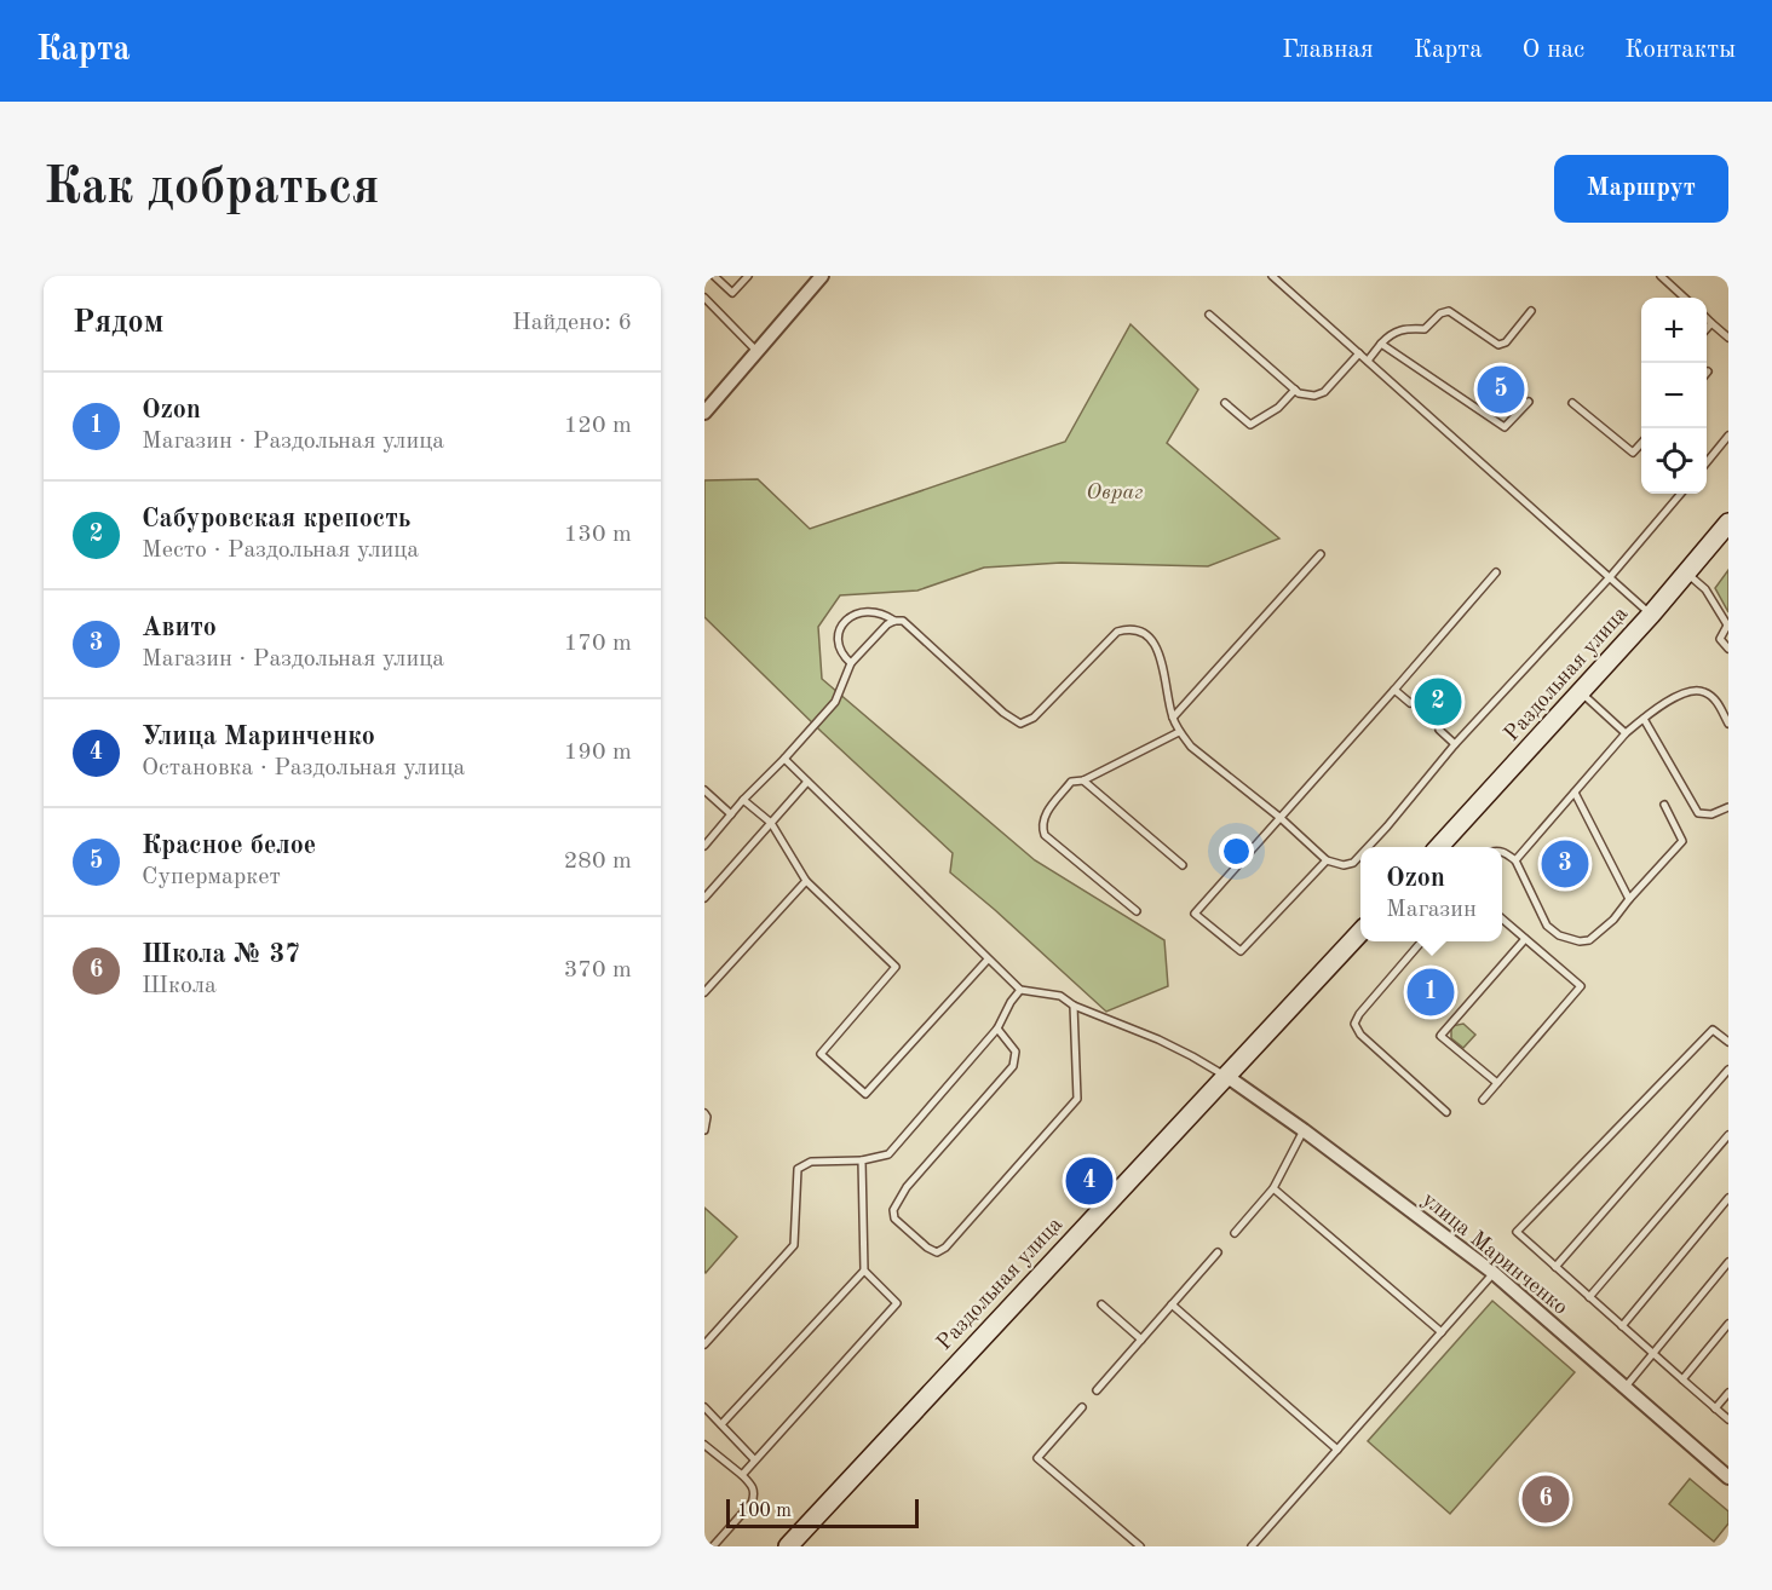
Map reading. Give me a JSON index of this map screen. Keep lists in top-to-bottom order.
{
  "streets": {
    "main road": ["Раздольная улица"],
    "street": ["улица Маринченко"]
  },
  "crossings": [
    ["Раздольная улица", "улица Маринченко"]
  ],
  "parks": ["Овраг"],
  "scale_bar": "100 m",
  "page": {
    "header": "Карта",
    "nav": [
      "Главная",
      "Карта",
      "О нас",
      "Контакты"
    ],
    "buttons": "Маршрут",
    "title": "Как добраться",
    "heading": ["Рядом", "Найдено: 6"],
    "map_buttons": ["+", "−"],
    "pins": [
      "5",
      "2",
      "3",
      "1",
      "4",
      "6"
    ],
    "list": [
      {
        "mark": "1",
        "name": "Ozon",
        "note": "Магазин · Раздольная улица",
        "value": "120 m"
      },
      {
        "mark": "2",
        "name": "Сабуровская крепость",
        "note": "Место · Раздольная улица",
        "value": "130 m"
      },
      {
        "mark": "3",
        "name": "Авито",
        "note": "Магазин · Раздольная улица",
        "value": "170 m"
      },
      {
        "mark": "4",
        "name": "Улица Маринченко",
        "note": "Остановка · Раздольная улица",
        "value": "190 m"
      },
      {
        "mark": "5",
        "name": "Красное белое",
        "note": "Супермаркет",
        "value": "280 m"
      },
      {
        "mark": "6",
        "name": "Школа № 37",
        "note": "Школа",
        "value": "370 m"
      }
    ],
    "popup": ["Ozon", "Магазин"],
    "scale": "100 m"
  }
}
